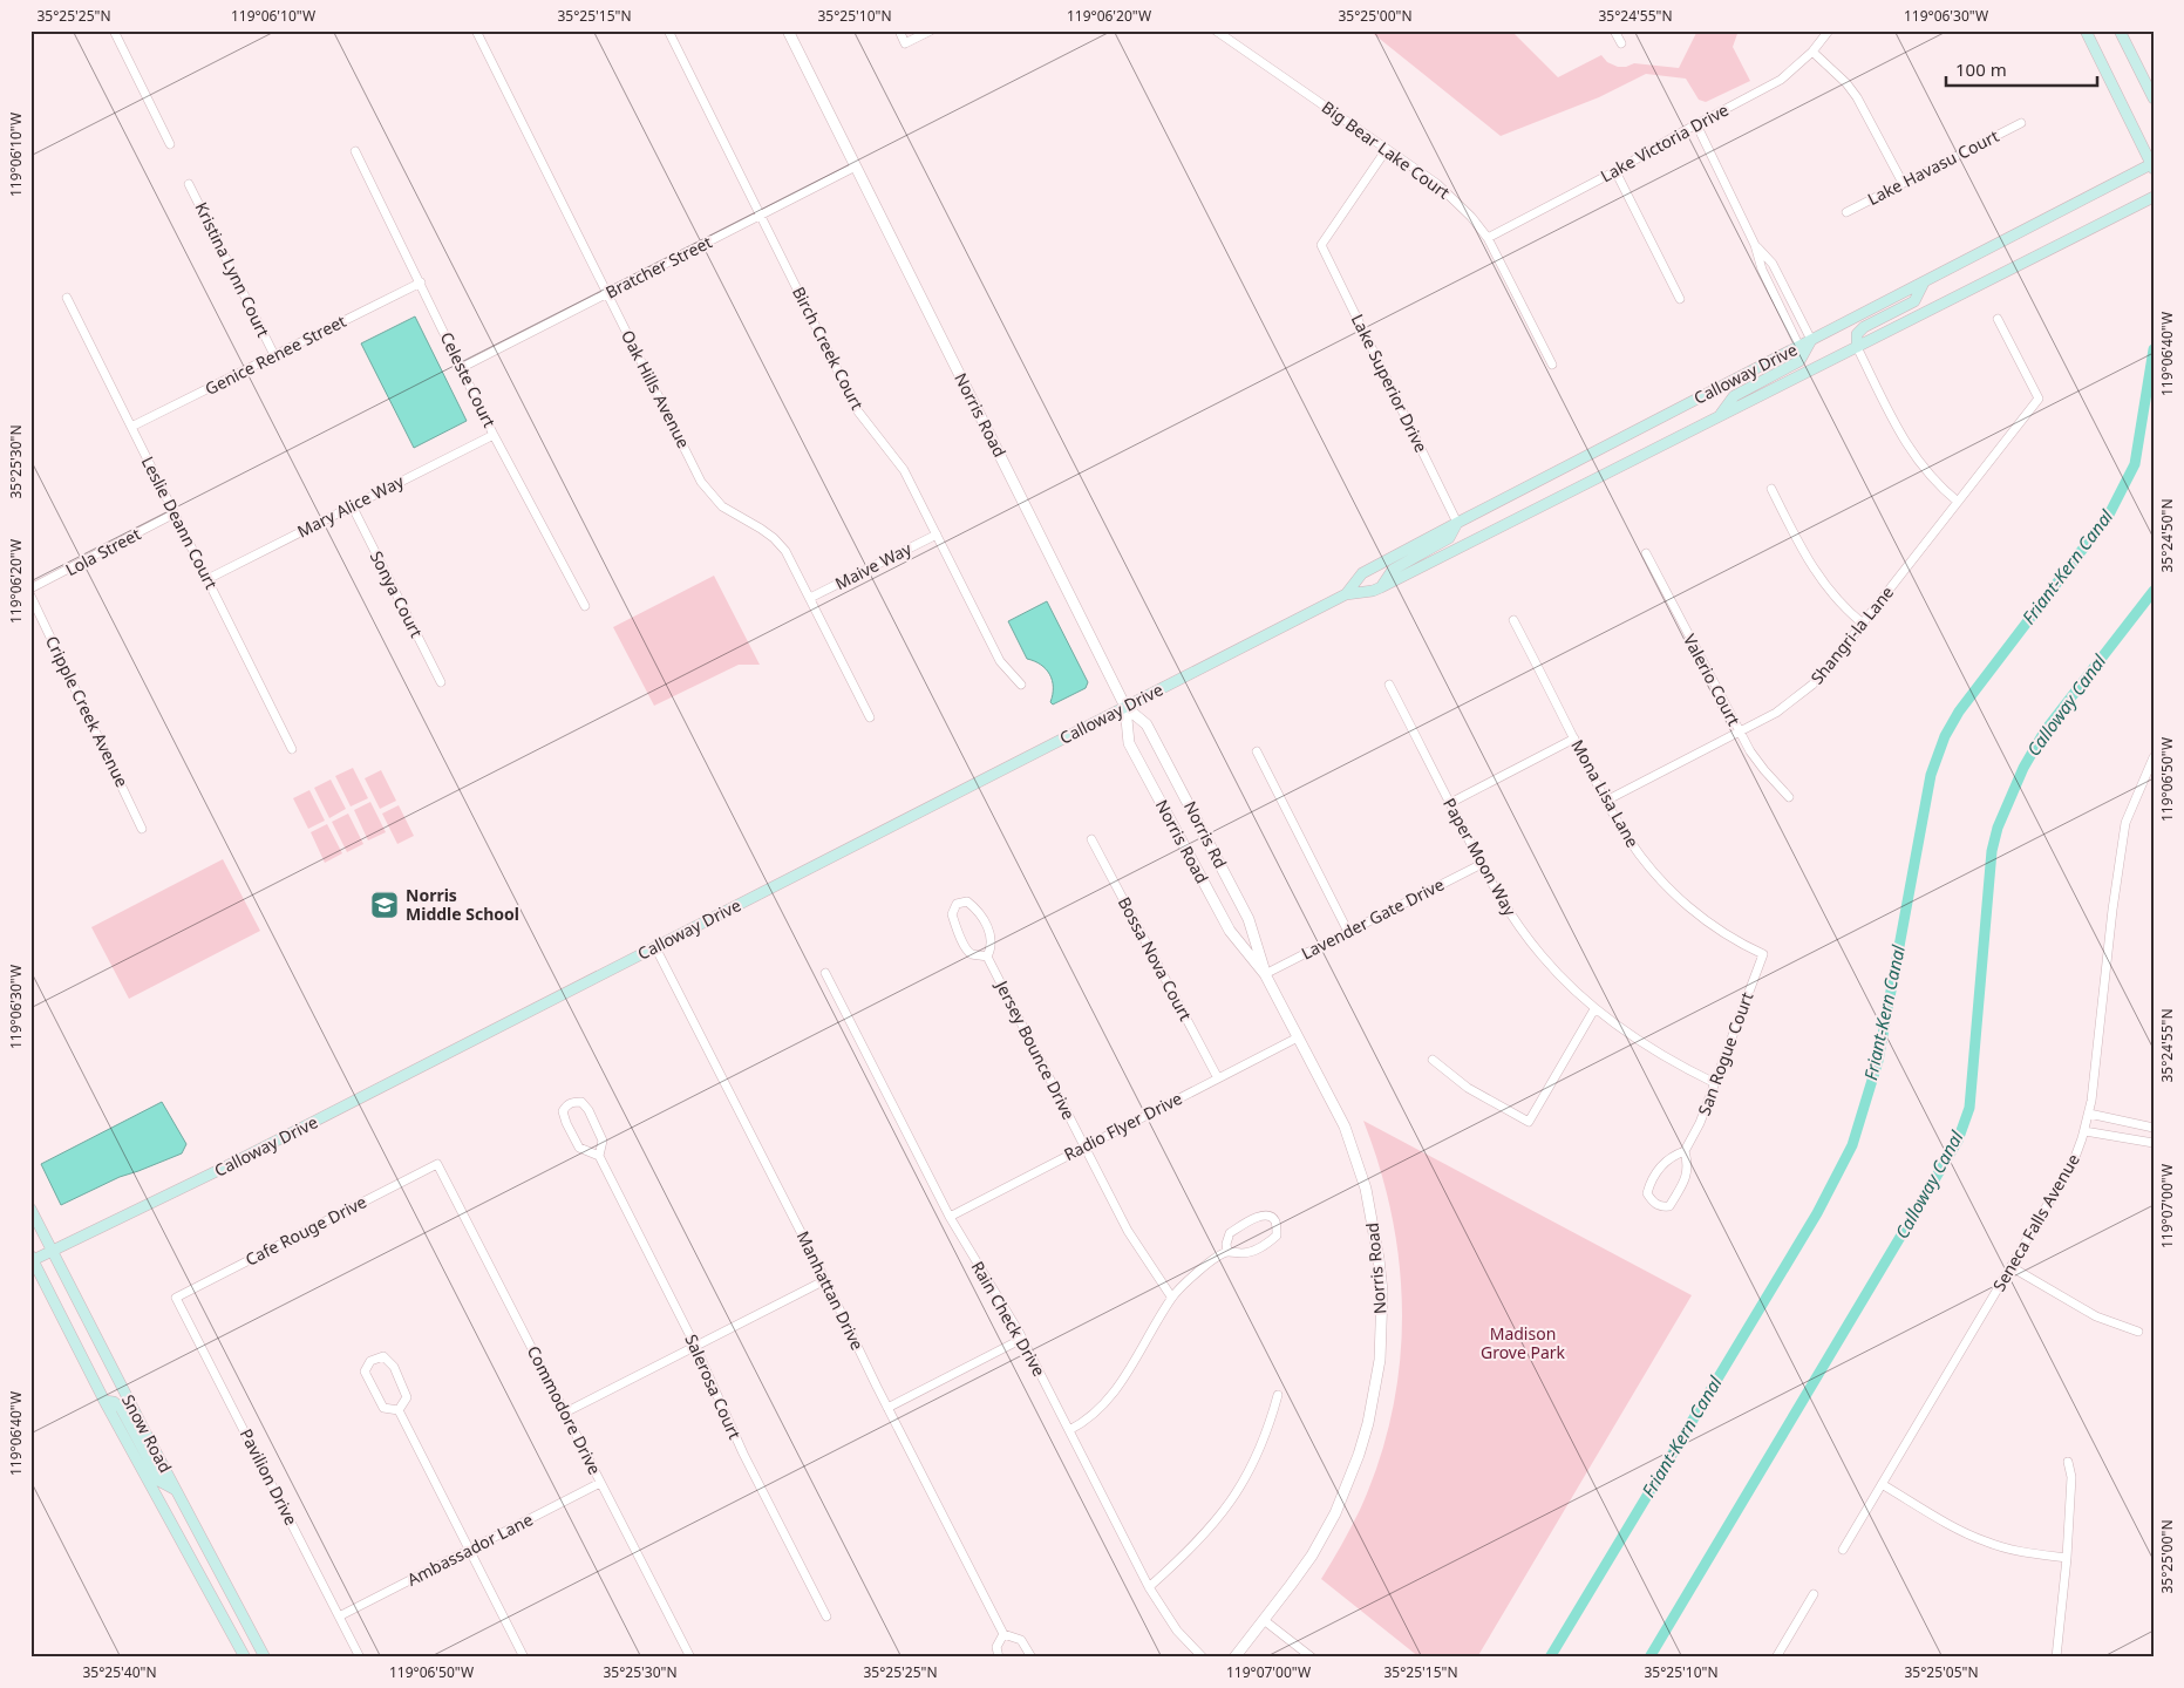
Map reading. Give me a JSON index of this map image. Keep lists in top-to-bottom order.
{
  "streets": {
    "main road": ["Calloway Drive", "Snow Road"],
    "street": [
      "Lake Victoria Drive",
      "Big Bear Lake Court",
      "Lake Havasu Court",
      "Bratcher Street",
      "Kristina Lynn Court",
      "Birch Creek Court",
      "Genice Renee Street",
      "Celeste Court",
      "Lake Superior Drive",
      "Oak Hills Avenue",
      "Norris Road",
      "Mary Alice Way",
      "Leslie Deann Court",
      "Lola Street",
      "Maive Way",
      "Sonya Court",
      "Shangri-la Lane",
      "Valerio Court",
      "Cripple Creek Avenue",
      "Mona Lisa Lane",
      "Norris Rd",
      "Paper Moon Way",
      "Lavender Gate Drive",
      "Bossa Nova Court",
      "Jersey Bounce Drive",
      "San Rogue Court",
      "Radio Flyer Drive",
      "Seneca Falls Avenue",
      "Cafe Rouge Drive",
      "Manhattan Drive",
      "Rain Check Drive",
      "Salerosa Court",
      "Commodore Drive",
      "Pavilion Drive",
      "Ambassador Lane"
    ]
  },
  "crossings": [
    ["Lake Victoria Drive", "Big Bear Lake Court"],
    ["Big Bear Lake Court", "Lake Superior Drive"],
    ["Bratcher Street", "Birch Creek Court"],
    ["Bratcher Street", "Celeste Court"],
    ["Bratcher Street", "Oak Hills Avenue"],
    ["Bratcher Street", "Norris Road"],
    ["Kristina Lynn Court", "Genice Renee Street"],
    ["Birch Creek Court", "Maive Way"],
    ["Genice Renee Street", "Celeste Court"],
    ["Genice Renee Street", "Leslie Deann Court"],
    ["Calloway Drive", "Lake Superior Drive"],
    ["Calloway Drive", "Norris Road"],
    ["Calloway Drive", "Norris Rd"],
    ["Calloway Drive", "Manhattan Drive"],
    ["Calloway Drive", "Snow Road"],
    ["Celeste Court", "Mary Alice Way"],
    ["Oak Hills Avenue", "Maive Way"],
    ["Norris Road", "Norris Rd"],
    ["Norris Road", "Lavender Gate Drive"],
    ["Norris Road", "Radio Flyer Drive"],
    ["Mary Alice Way", "Leslie Deann Court"],
    ["Mary Alice Way", "Sonya Court"],
    ["Leslie Deann Court", "Lola Street"],
    ["Shangri-la Lane", "Valerio Court"],
    ["Shangri-la Lane", "Mona Lisa Lane"],
    ["Mona Lisa Lane", "San Rogue Court"],
    ["Norris Rd", "Lavender Gate Drive"],
    ["Paper Moon Way", "Lavender Gate Drive"],
    ["Paper Moon Way", "San Rogue Court"],
    ["Bossa Nova Court", "Radio Flyer Drive"],
    ["Jersey Bounce Drive", "Radio Flyer Drive"],
    ["Radio Flyer Drive", "Rain Check Drive"],
    ["Cafe Rouge Drive", "Commodore Drive"],
    ["Cafe Rouge Drive", "Pavilion Drive"],
    ["Commodore Drive", "Ambassador Lane"],
    ["Pavilion Drive", "Ambassador Lane"]
  ],
  "water": ["Friant-Kern Canal", "Calloway Canal"],
  "parks": ["Madison Grove Park"],
  "places": {
    "school or university": ["Norris Middle School"]
  },
  "scale_bar": "100 m",
  "coordinates": [
    "35°25'25\"N",
    "119°06'10\"W",
    "35°25'15\"N",
    "35°25'10\"N",
    "119°06'20\"W",
    "35°25'00\"N",
    "35°24'55\"N",
    "119°06'30\"W",
    "119°06'40\"W",
    "35°25'30\"N",
    "35°24'50\"N",
    "119°06'50\"W",
    "119°07'00\"W",
    "35°25'40\"N",
    "35°25'05\"N"
  ]
}
